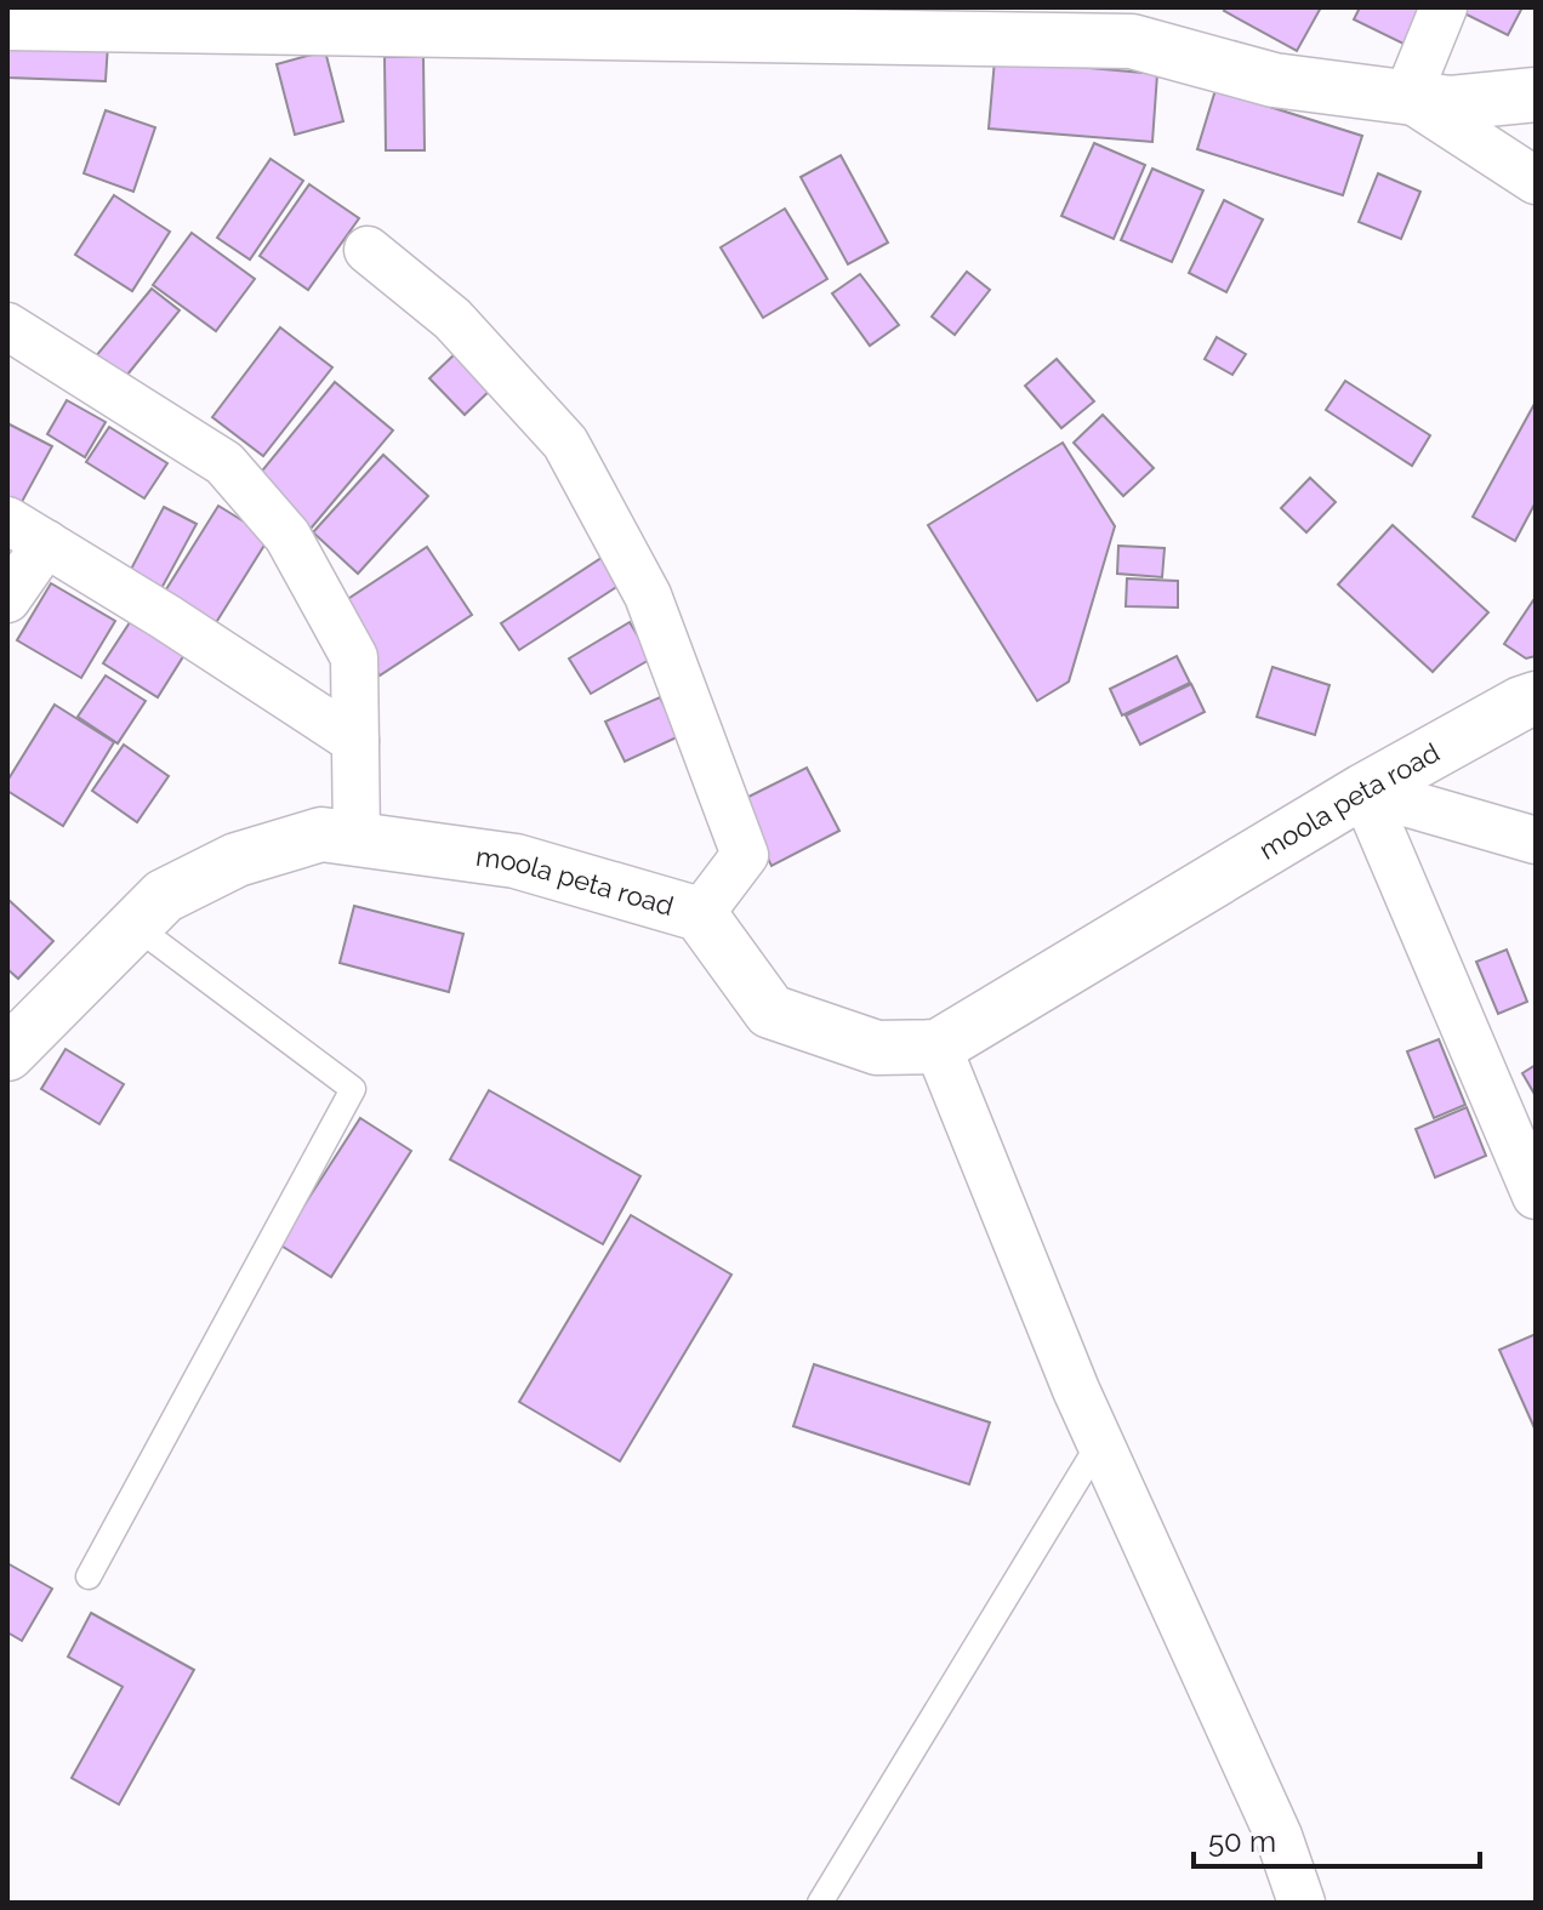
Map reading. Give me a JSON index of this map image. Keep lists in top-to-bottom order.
{
  "streets": {
    "street": ["moola peta road"]
  },
  "scale_bar": "50 m"
}
